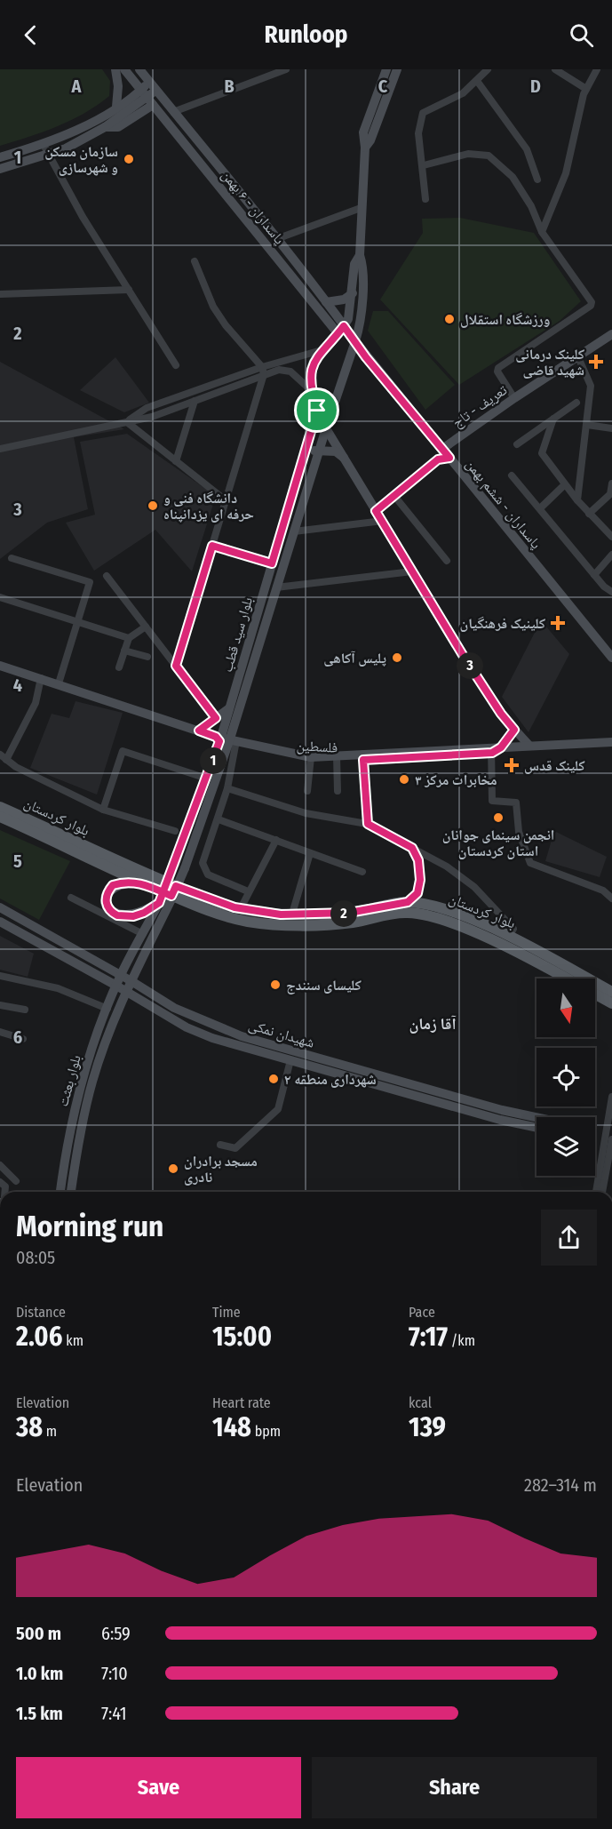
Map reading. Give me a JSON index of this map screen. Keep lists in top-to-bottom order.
{
  "streets": {
    "main road": [
      "پاسداران - ۶ بهمن",
      "تعریف - تاج",
      "پاسداران - ششم بهمن",
      "بلوار سید قطب",
      "فلسطین",
      "بلوار کردستان",
      "شهیدان نمکی",
      "بلوار بعثت"
    ]
  },
  "crossings": [
    ["پاسداران - ۶ بهمن", "پاسداران - ششم بهمن"],
    ["تعریف - تاج", "پاسداران - ششم بهمن"],
    ["پاسداران - ششم بهمن", "بلوار سید قطب"],
    ["بلوار سید قطب", "فلسطین"],
    ["شهیدان نمکی", "بلوار بعثت"]
  ],
  "districts": ["آقا زمان"],
  "places": {
    "other": [
      "سازمان مسکن و شهرسازی",
      "ورزشگاه استقلال",
      "دانشگاه فنی و حرفه ای یزدانپناه",
      "پلیس آکاهی",
      "مخابرات مرکز ۳",
      "انجمن سینمای جوانان استان کردستان",
      "کلیسای سنندج",
      "شهرداری منطقه ۲",
      "مسجد برادران نادری"
    ],
    "health": ["کلینک درمانی شهید قاضی", "کلینیک فرهنگیان", "کلینک قدس"]
  },
  "north": "bottom",
  "page": {
    "header": "Runloop",
    "pins": ["3", "1", "2"],
    "heading": ["Morning run", "08:05"],
    "stats": [
      ["Distance", "2.06 km"],
      ["Time", "15:00"],
      ["Pace", "7:17 /km"],
      ["Elevation", "38 m"],
      ["Heart rate", "148 bpm"],
      ["kcal", "139"]
    ],
    "chart": ["Elevation", "282–314 m"],
    "list": [
      {
        "name": "500 m",
        "note": "6:59"
      },
      {
        "name": "1.0 km",
        "note": "7:10"
      },
      {
        "name": "1.5 km",
        "note": "7:41"
      }
    ],
    "buttons": ["Save", "Share"]
  },
  "grid": {
    "columns": [
      "A",
      "B",
      "C",
      "D"
    ],
    "rows": [
      "1",
      "2",
      "3",
      "4",
      "5",
      "6"
    ]
  }
}
